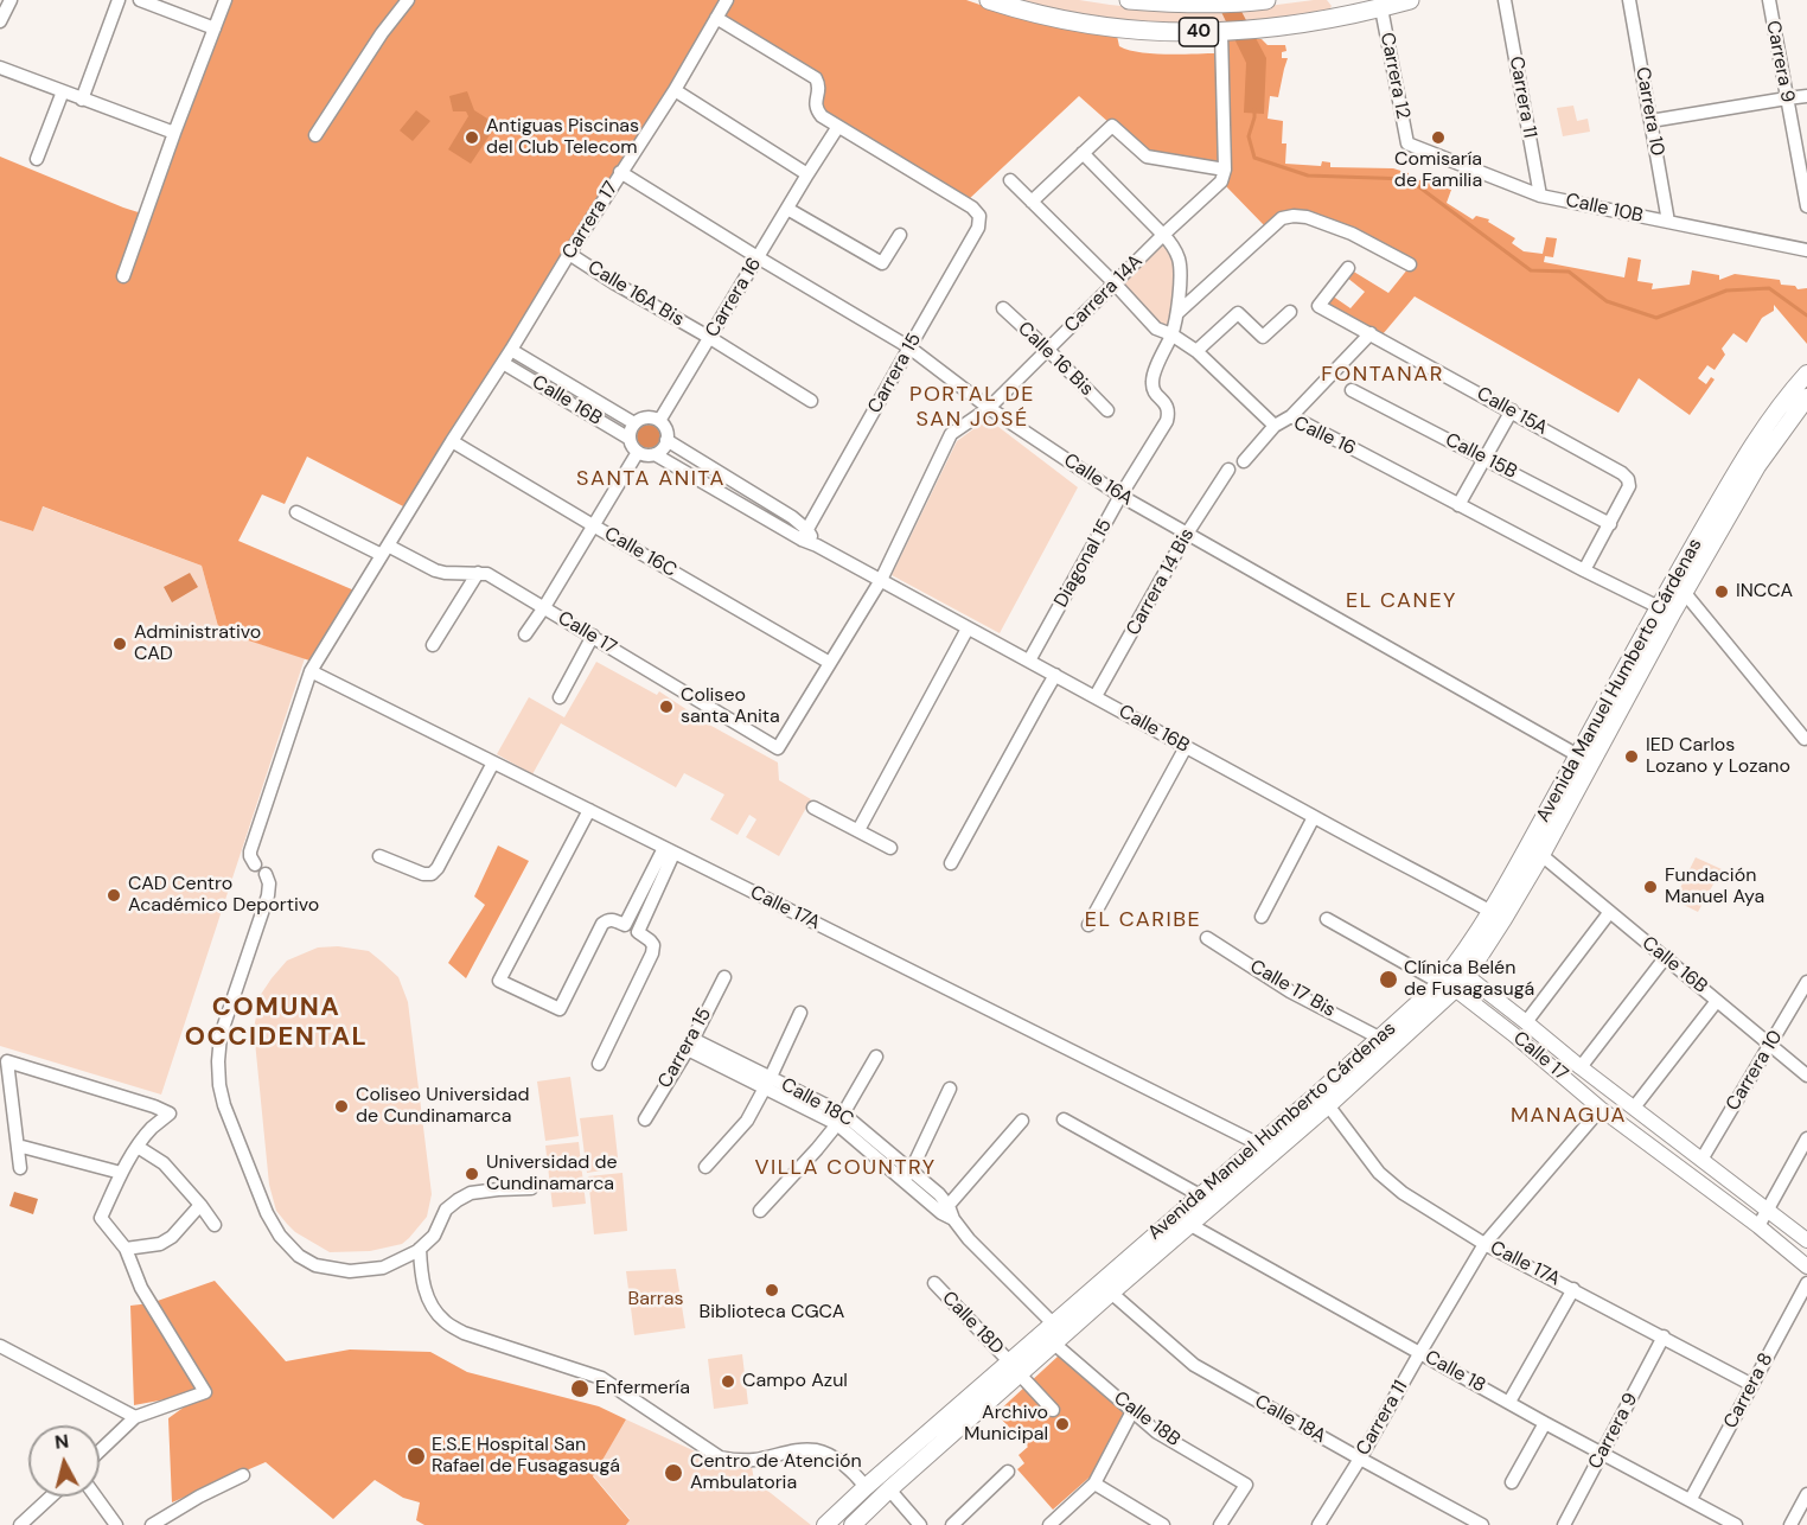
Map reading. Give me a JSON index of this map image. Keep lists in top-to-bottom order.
{
  "streets": {
    "main road": ["40", "Avenida Manuel Humberto Cárdenas"],
    "street": [
      "Carrera 9",
      "Carrera 12",
      "Carrera 11",
      "Carrera 10",
      "Calle 10B",
      "Carrera 17",
      "Calle 16A Bis",
      "Carrera 14A",
      "Carrera 16",
      "Calle 16 Bis",
      "Carrera 15",
      "Calle 16B",
      "Calle 15A",
      "Calle 16",
      "Calle 15B",
      "Calle 16A",
      "Calle 16C",
      "Diagonal 15",
      "Carrera 14 Bis",
      "Calle 17",
      "Calle 17A",
      "Calle 17 Bis",
      "Calle 18C",
      "Calle 18D",
      "Calle 18",
      "Carrera 8",
      "Calle 18B",
      "Calle 18A"
    ]
  },
  "crossings": [
    ["40", "Carrera 12"],
    ["Carrera 9", "Calle 17A"],
    ["Carrera 9", "Calle 18"],
    ["Carrera 12", "Calle 10B"],
    ["Carrera 11", "Calle 10B"],
    ["Carrera 11", "Calle 17"],
    ["Carrera 11", "Calle 17A"],
    ["Carrera 11", "Calle 18"],
    ["Carrera 11", "Calle 18A"],
    ["Carrera 10", "Calle 10B"],
    ["Carrera 10", "Calle 16B"],
    ["Carrera 10", "Calle 17"],
    ["Carrera 17", "Calle 16A Bis"],
    ["Carrera 17", "Calle 16B"],
    ["Carrera 17", "Calle 16A"],
    ["Carrera 17", "Calle 16C"],
    ["Carrera 17", "Calle 17"],
    ["Carrera 17", "Calle 17A"],
    ["Calle 16A Bis", "Carrera 16"],
    ["Carrera 14A", "Calle 16 Bis"],
    ["Carrera 14A", "Calle 16B"],
    ["Carrera 14A", "Calle 16"],
    ["Carrera 14A", "Calle 16A"],
    ["Carrera 14A", "Calle 16C"],
    ["Carrera 14A", "Diagonal 15"],
    ["Carrera 14A", "Calle 17"],
    ["Carrera 16", "Carrera 15"],
    ["Carrera 16", "Calle 16B"],
    ["Carrera 16", "Calle 16A"],
    ["Carrera 15", "Calle 16B"],
    ["Carrera 15", "Calle 16A"],
    ["Carrera 15", "Calle 18C"],
    ["Calle 16B", "Diagonal 15"],
    ["Calle 16B", "Carrera 14 Bis"],
    ["Calle 16B", "Avenida Manuel Humberto Cárdenas"],
    ["Calle 15A", "Calle 15B"],
    ["Calle 16", "Diagonal 15"],
    ["Calle 16", "Avenida Manuel Humberto Cárdenas"],
    ["Calle 16A", "Diagonal 15"],
    ["Calle 16A", "Carrera 14 Bis"],
    ["Calle 16A", "Avenida Manuel Humberto Cárdenas"],
    ["Calle 17", "Avenida Manuel Humberto Cárdenas"],
    ["Avenida Manuel Humberto Cárdenas", "Calle 17A"],
    ["Avenida Manuel Humberto Cárdenas", "Calle 17 Bis"],
    ["Avenida Manuel Humberto Cárdenas", "Calle 18C"],
    ["Avenida Manuel Humberto Cárdenas", "Calle 18D"],
    ["Avenida Manuel Humberto Cárdenas", "Calle 18"],
    ["Avenida Manuel Humberto Cárdenas", "Calle 18B"],
    ["Avenida Manuel Humberto Cárdenas", "Calle 18A"],
    ["Calle 17A", "Carrera 8"],
    ["Calle 18", "Carrera 8"]
  ],
  "districts": [
    "FONTANAR",
    "PORTAL DE SAN JOSÉ",
    "SANTA ANITA",
    "EL CANEY",
    "EL CARIBE",
    "COMUNA OCCIDENTAL",
    "MANAGUA",
    "VILLA COUNTRY"
  ],
  "parks": ["Barras"],
  "places": [
    "Antiguas Piscinas del Club Telecom",
    "Comisaría de Familia",
    "INCCA",
    "Administrativo CAD",
    "Coliseo santa Anita",
    "IED Carlos Lozano y Lozano",
    "Fundación Manuel Aya",
    "CAD Centro Académico Deportivo",
    "Clínica Belén de Fusagasugá",
    "Coliseo Universidad de Cundinamarca",
    "Universidad de Cundinamarca",
    "Biblioteca CGCA",
    "Campo Azul",
    "Enfermería",
    "Archivo Municipal",
    "E.S.E Hospital San Rafael de Fusagasugá",
    "Centro de Atención Ambulatoria"
  ],
  "north": "top"
}
